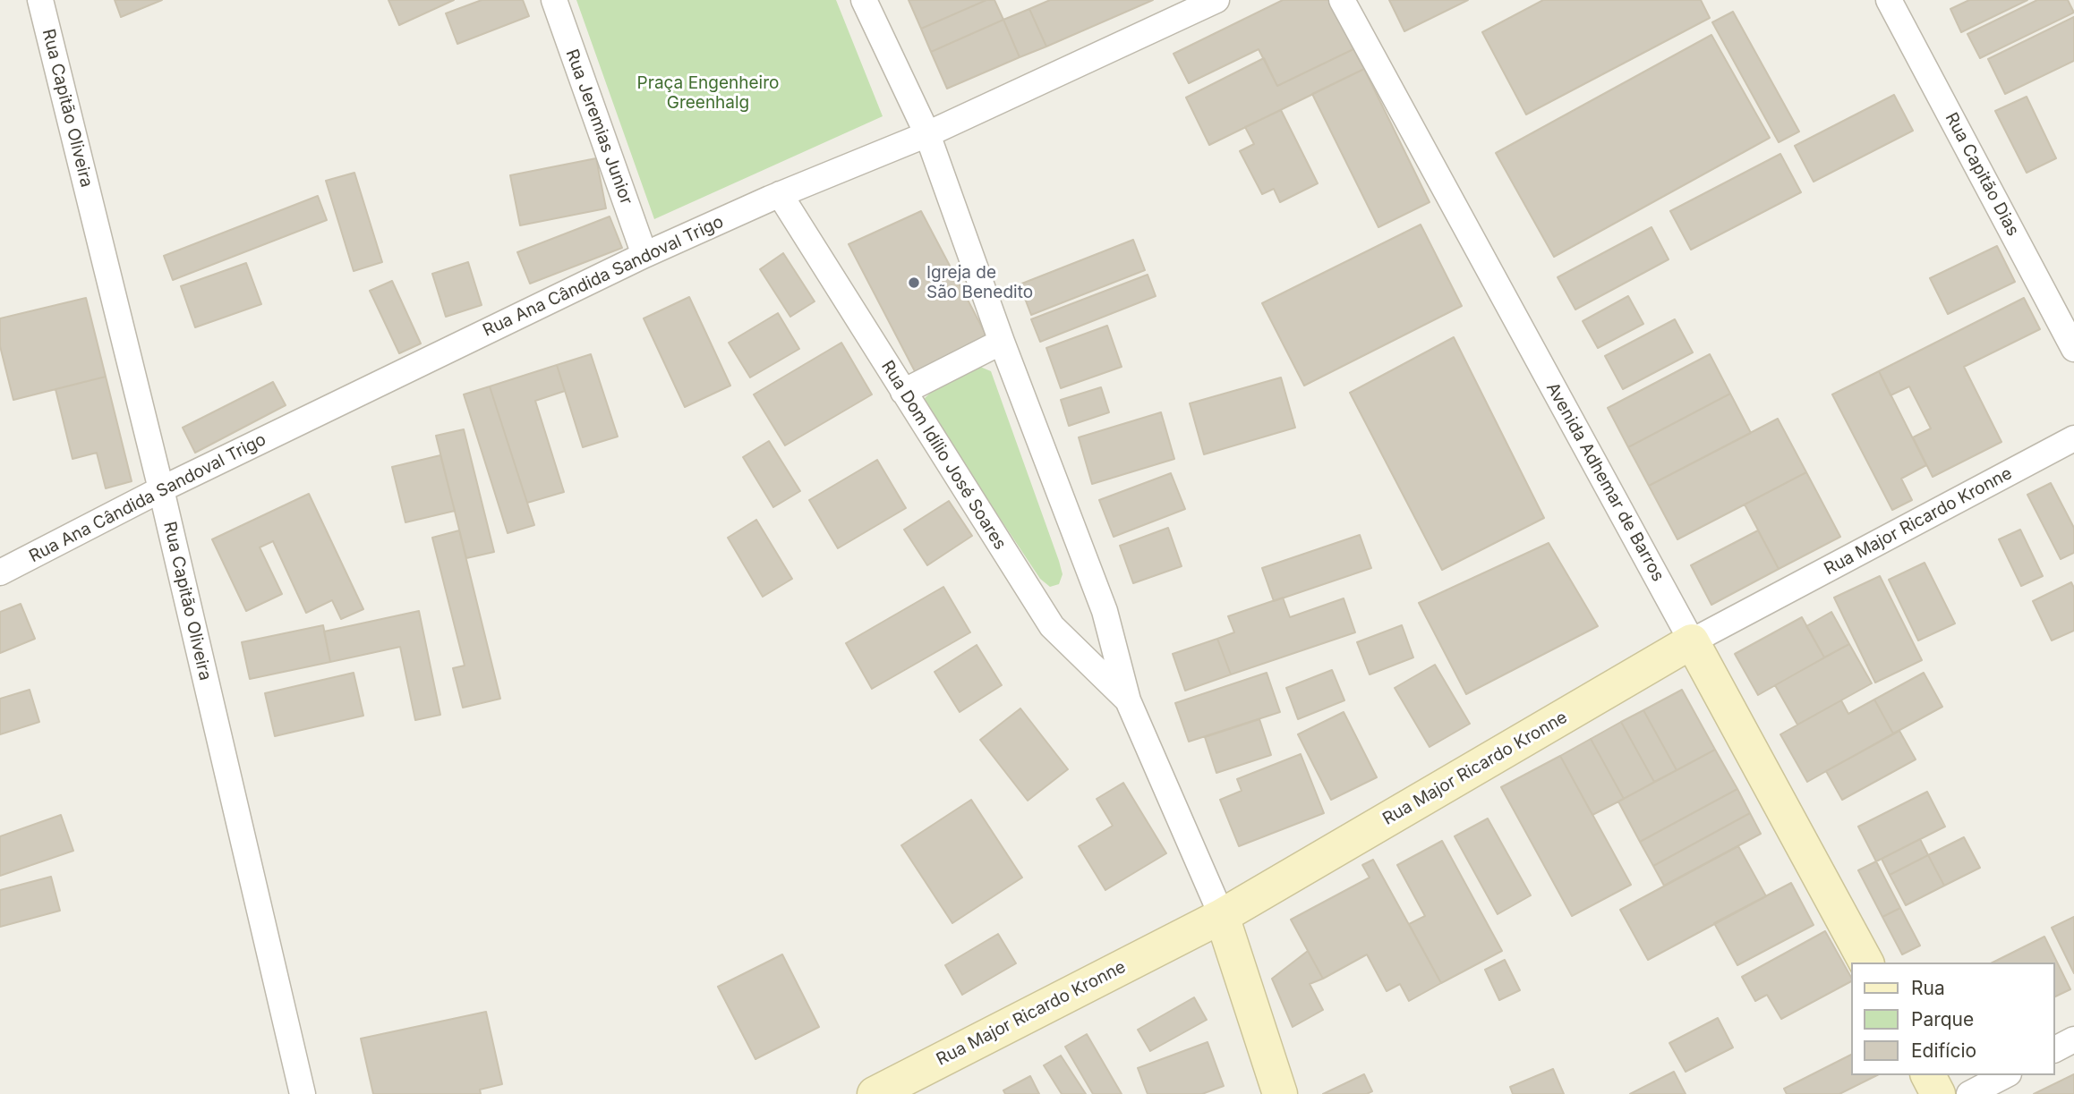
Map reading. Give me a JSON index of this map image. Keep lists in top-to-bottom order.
{
  "streets": {
    "main road": ["Rua Dom Idílio José Soares", "Avenida Adhemar de Barros", "Rua Major Ricardo Kronne"],
    "street": [
      "Rua Capitão Oliveira",
      "Rua Jeremias Junior",
      "Rua Capitão Dias",
      "Rua Ana Cândida Sandoval Trigo"
    ]
  },
  "crossings": [
    ["Rua Capitão Oliveira", "Rua Ana Cândida Sandoval Trigo"],
    ["Rua Jeremias Junior", "Rua Ana Cândida Sandoval Trigo"],
    ["Rua Ana Cândida Sandoval Trigo", "Rua Dom Idílio José Soares"],
    ["Rua Dom Idílio José Soares", "Rua Major Ricardo Kronne"],
    ["Avenida Adhemar de Barros", "Rua Major Ricardo Kronne"]
  ],
  "parks": ["Praça Engenheiro Greenhalg"],
  "places": ["Igreja de São Benedito"],
  "legend": ["Rua", "Parque", "Edifício"]
}
